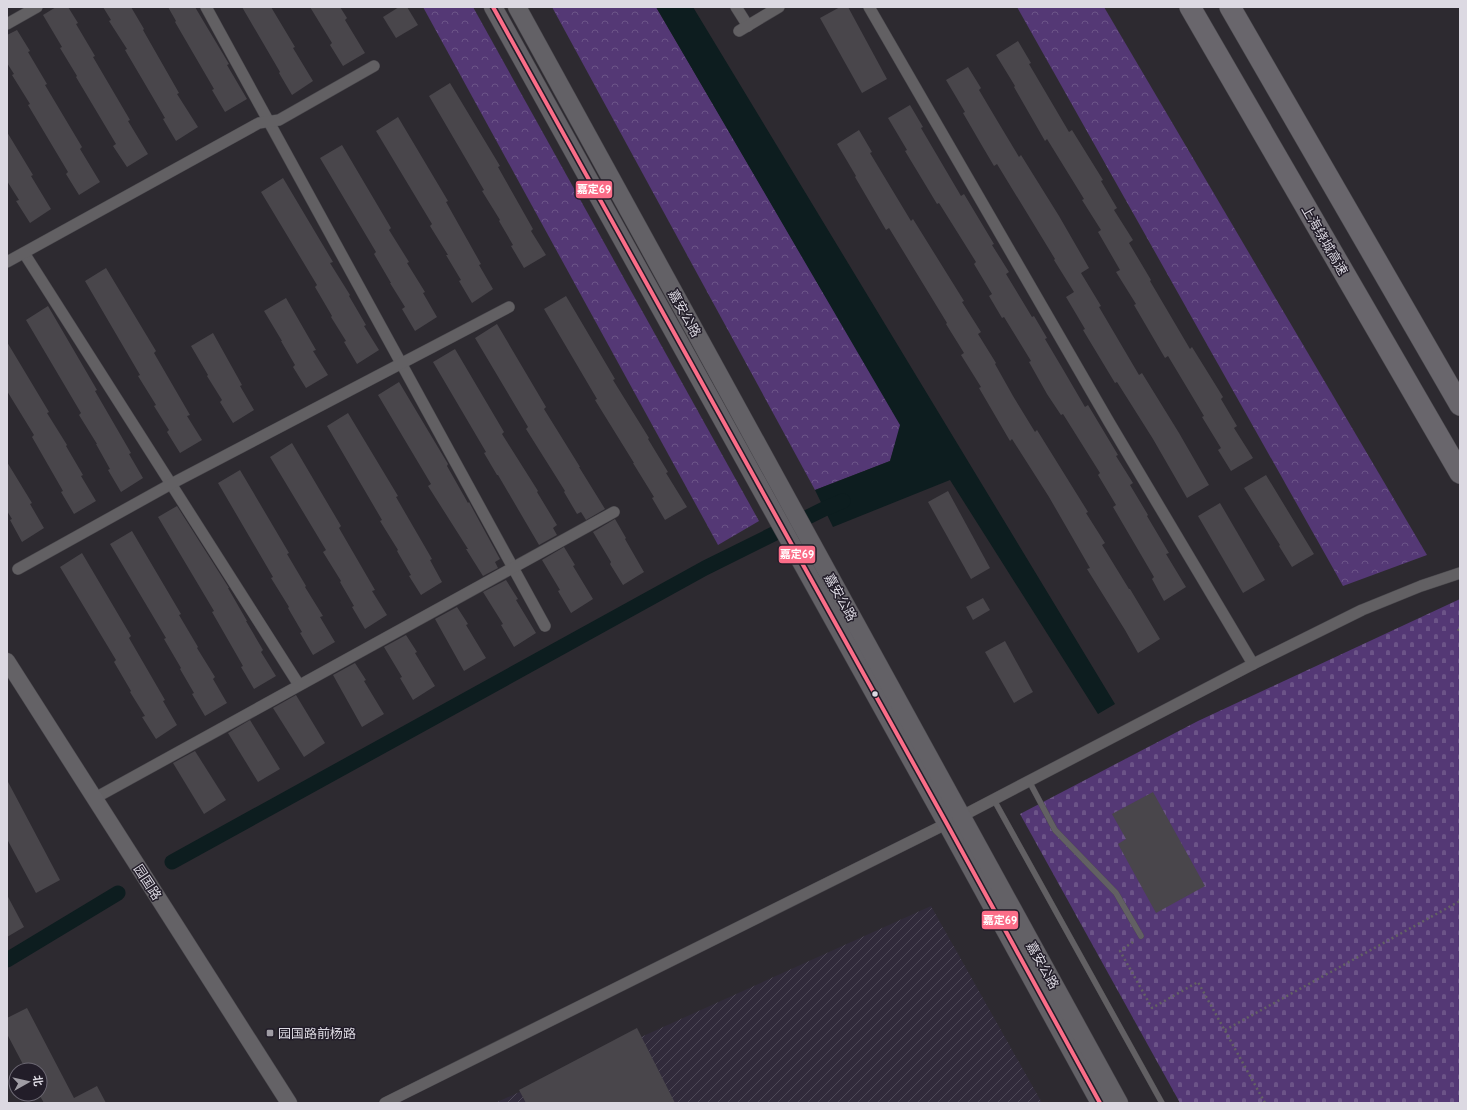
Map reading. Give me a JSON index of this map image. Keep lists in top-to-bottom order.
{
  "streets": {
    "highway": ["上海绕城高速"],
    "main road": ["嘉安公路"],
    "street": ["园国路"]
  },
  "places": {
    "transit": ["园国路前杨路"]
  },
  "lines": ["transit line 嘉定69"],
  "north": "right"
}
